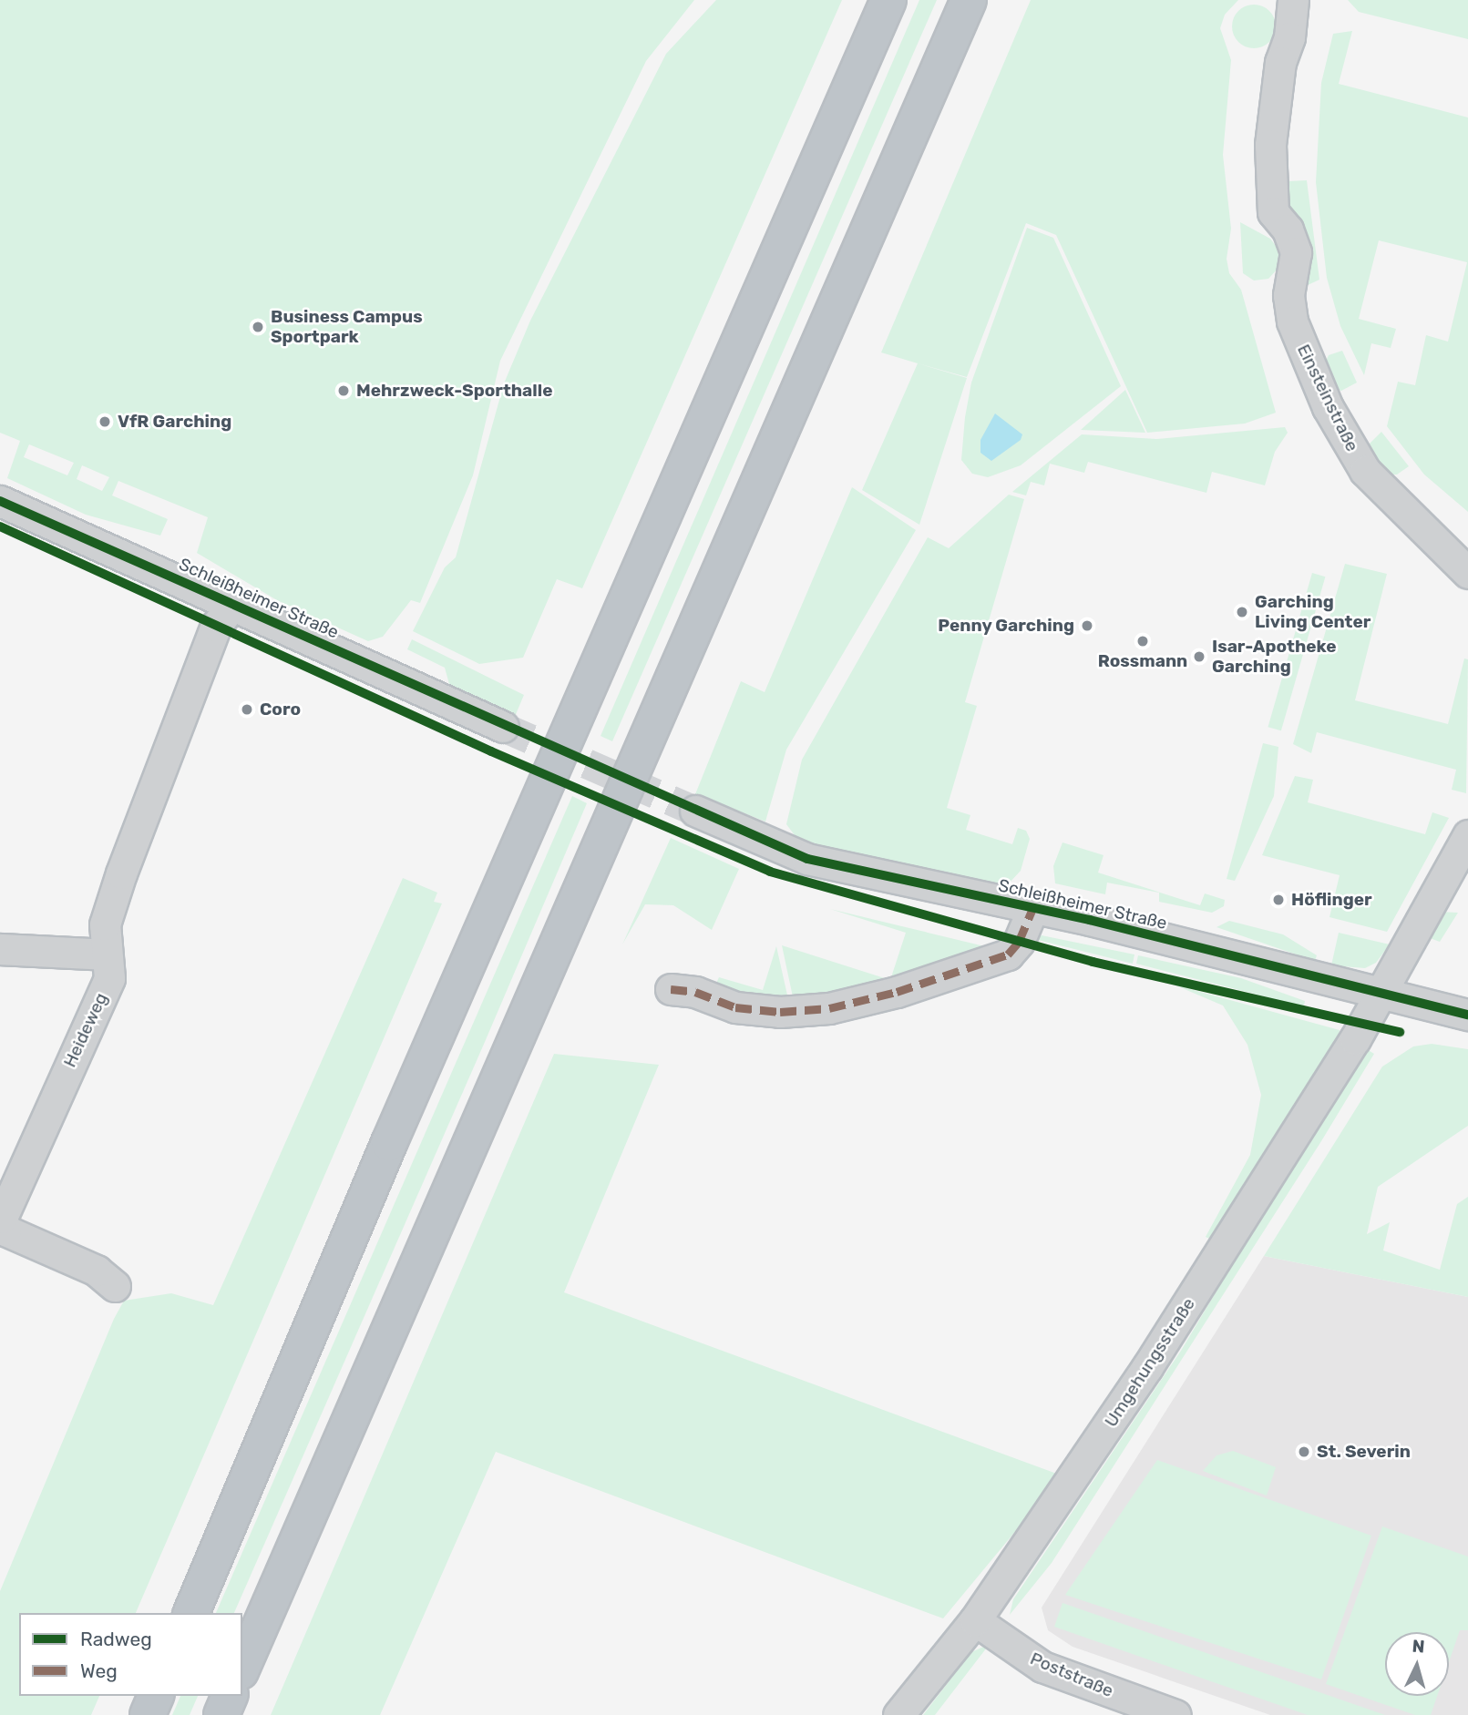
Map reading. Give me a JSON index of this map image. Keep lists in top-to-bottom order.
{
  "streets": {
    "street": [
      "Einsteinstraße",
      "Schleißheimer Straße",
      "Heideweg",
      "Umgehungsstraße",
      "Poststraße"
    ]
  },
  "crossings": [
    ["Schleißheimer Straße", "Heideweg"],
    ["Schleißheimer Straße", "Umgehungsstraße"],
    ["Umgehungsstraße", "Poststraße"]
  ],
  "places": [
    "Business Campus Sportpark",
    "Mehrzweck-Sporthalle",
    "VfR Garching",
    "Garching Living Center",
    "Penny Garching",
    "Rossmann",
    "Isar-Apotheke Garching",
    "Coro",
    "Höflinger",
    "St. Severin"
  ],
  "legend": ["Radweg", "Weg"],
  "north": "top"
}
